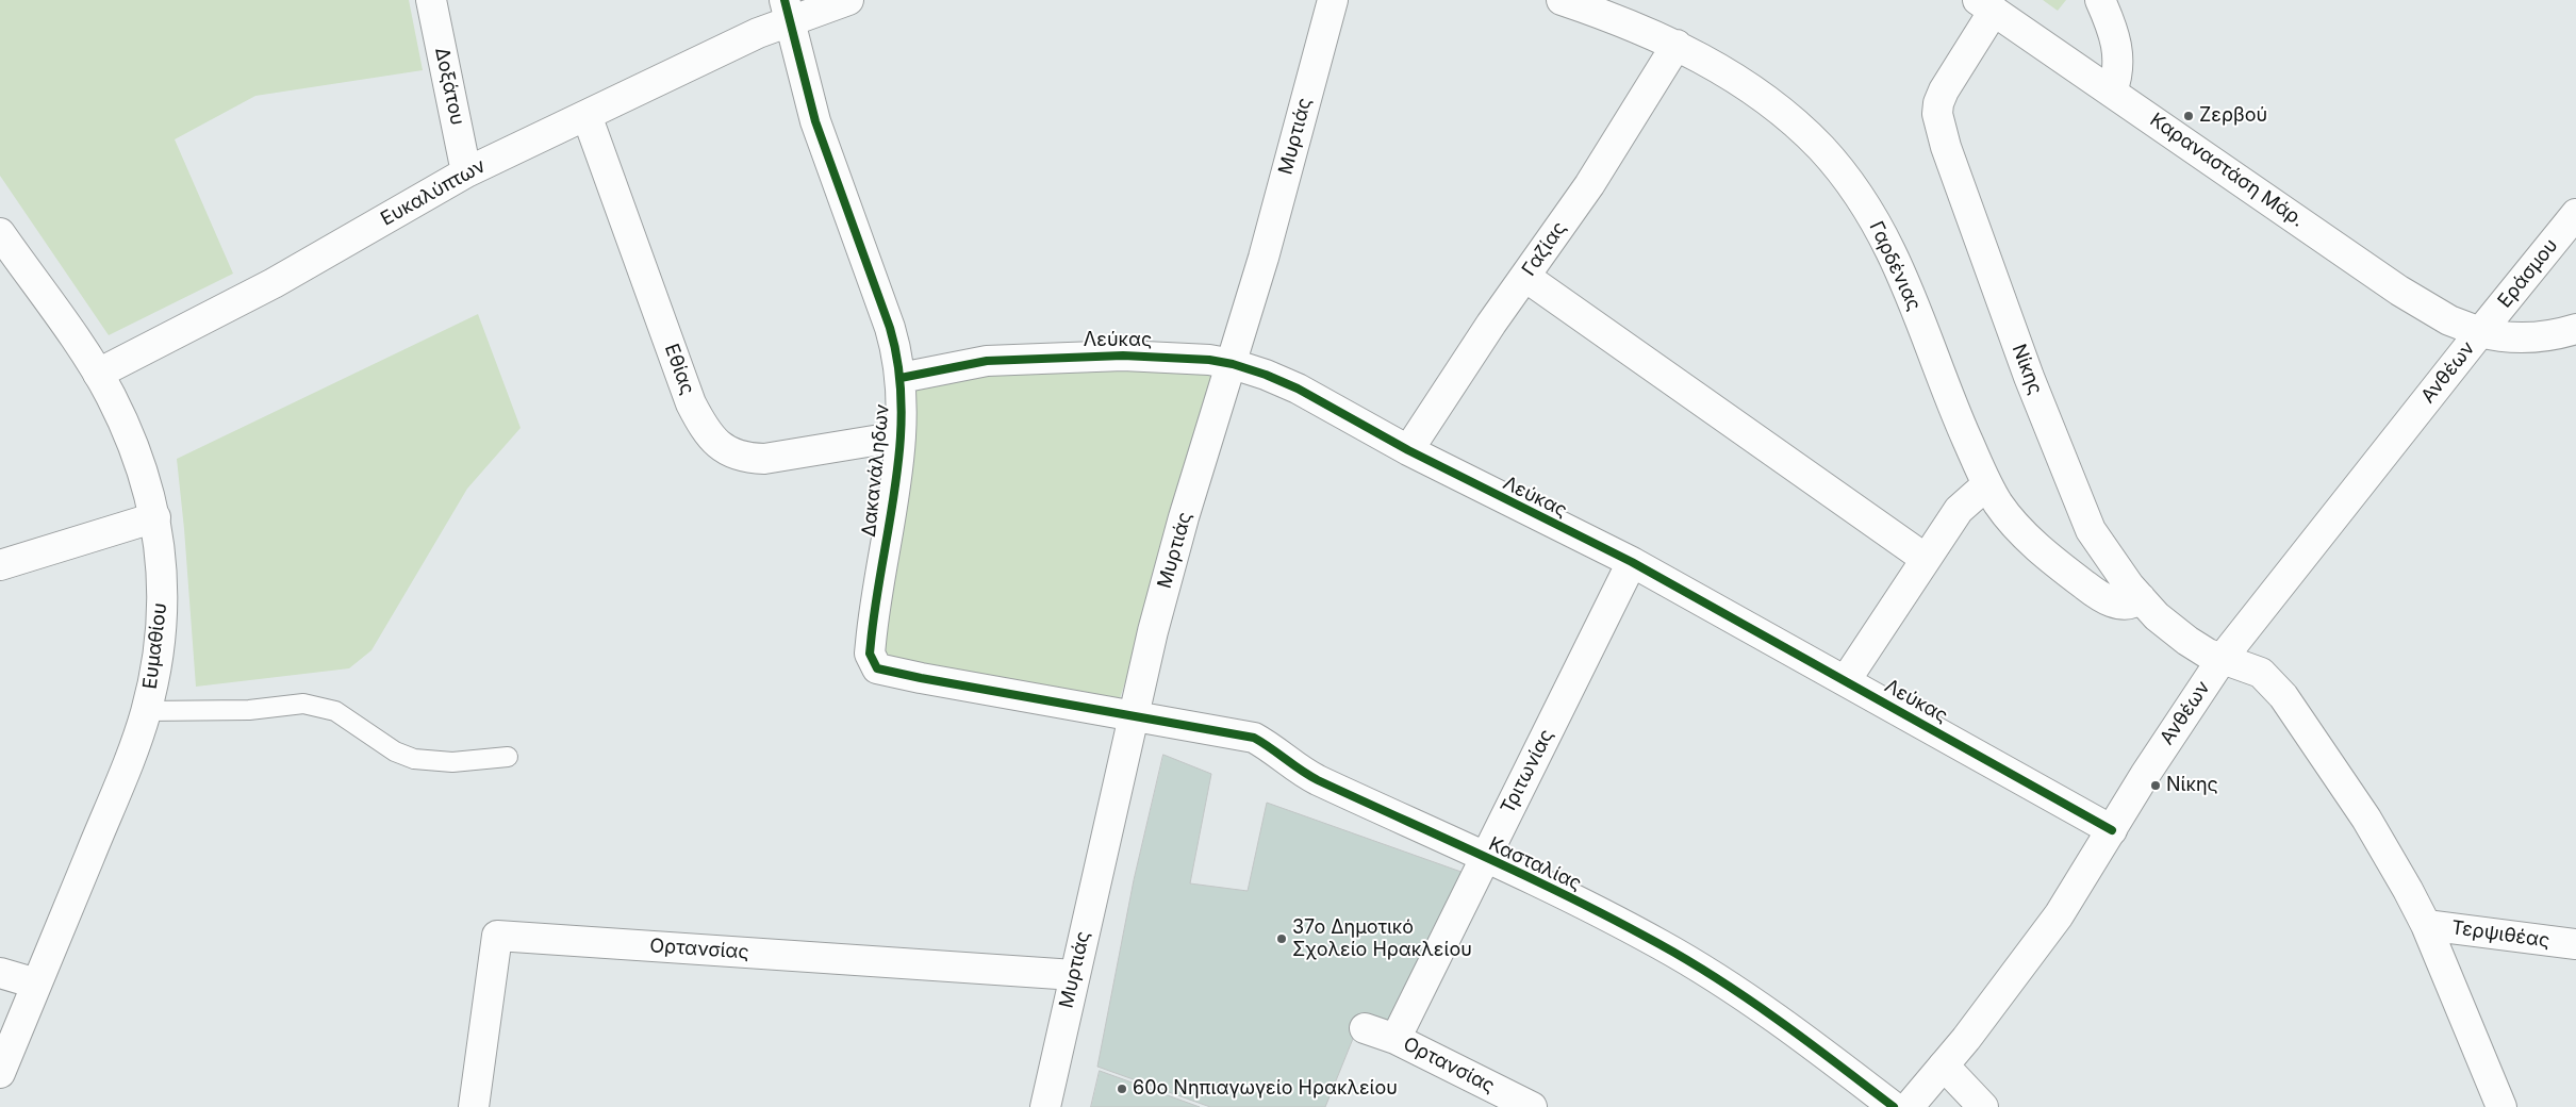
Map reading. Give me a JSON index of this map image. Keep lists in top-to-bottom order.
{
  "streets": {
    "street": [
      "Δοξάτου",
      "Μυρτιάς",
      "Καραναστάση Μάρ.",
      "Ευκαλύπτων",
      "Γαζίας",
      "Γαρδένιας",
      "Εράσμου",
      "Λεύκας",
      "Εθίας",
      "Νίκης",
      "Ανθέων",
      "Δακανάληδων",
      "Ευμαθίου",
      "Τριτωνίας",
      "Κασταλίας",
      "Τερψιθέας",
      "Ορτανσίας"
    ]
  },
  "crossings": [
    ["Δοξάτου", "Ευκαλύπτων"],
    ["Μυρτιάς", "Λεύκας"],
    ["Μυρτιάς", "Δακανάληδων"],
    ["Μυρτιάς", "Κασταλίας"],
    ["Μυρτιάς", "Ορτανσίας"],
    ["Καραναστάση Μάρ.", "Εράσμου"],
    ["Καραναστάση Μάρ.", "Νίκης"],
    ["Καραναστάση Μάρ.", "Ανθέων"],
    ["Ευκαλύπτων", "Εθίας"],
    ["Ευκαλύπτων", "Δακανάληδων"],
    ["Ευκαλύπτων", "Ευμαθίου"],
    ["Γαζίας", "Γαρδένιας"],
    ["Γαζίας", "Λεύκας"],
    ["Γαρδένιας", "Νίκης"],
    ["Εράσμου", "Ανθέων"],
    ["Λεύκας", "Ανθέων"],
    ["Λεύκας", "Δακανάληδων"],
    ["Λεύκας", "Τριτωνίας"],
    ["Εθίας", "Δακανάληδων"],
    ["Νίκης", "Ανθέων"],
    ["Νίκης", "Τερψιθέας"],
    ["Δακανάληδων", "Κασταλίας"],
    ["Τριτωνίας", "Κασταλίας"],
    ["Τριτωνίας", "Ορτανσίας"]
  ],
  "places": [
    "Ζερβού",
    "Νίκης",
    "37ο Δημοτικό Σχολείο Ηρακλείου",
    "60ο Νηπιαγωγείο Ηρακλείου"
  ]
}
